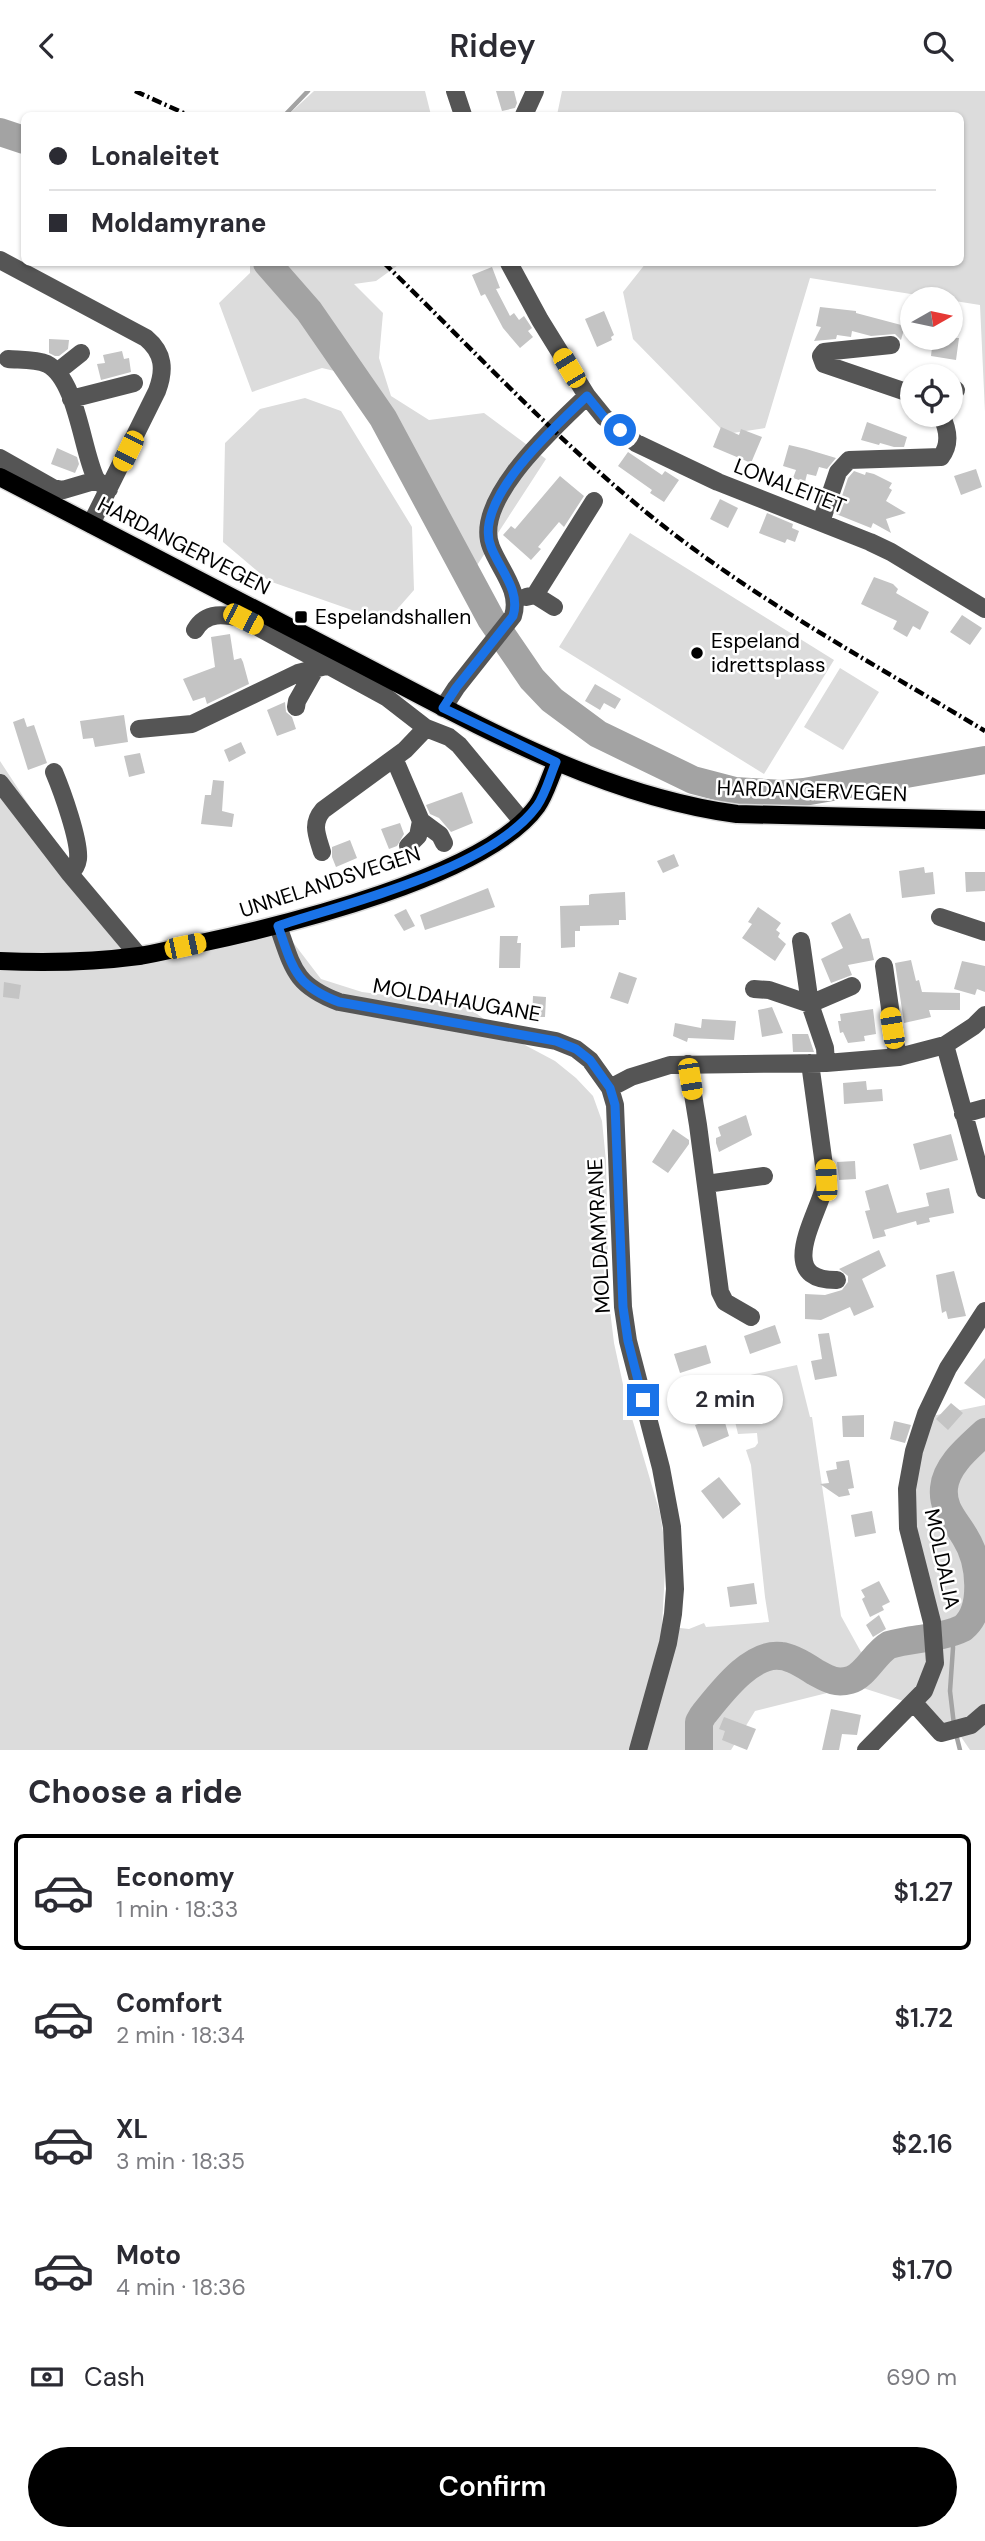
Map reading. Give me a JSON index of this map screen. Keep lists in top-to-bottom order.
{
  "streets": {
    "main road": ["HARDANGERVEGEN", "UNNELANDSVEGEN"],
    "street": [
      "LONALEITET",
      "MOLDAHAUGANE",
      "MOLDAMYRANE",
      "MOLDALIA"
    ]
  },
  "crossings": [
    ["HARDANGERVEGEN", "UNNELANDSVEGEN"],
    ["UNNELANDSVEGEN", "MOLDAHAUGANE"],
    ["MOLDAHAUGANE", "MOLDAMYRANE"]
  ],
  "places": {
    "transit": ["Espelandshallen"],
    "other": ["Espeland idrettsplass"]
  },
  "north": "right",
  "page": {
    "header": "Ridey",
    "banner": ["Lonaleitet", "Moldamyrane"],
    "bubble": "2 min",
    "heading": "Choose a ride",
    "list": [
      {
        "name": "Economy",
        "note": "1 min · 18:33",
        "value": "$1.27"
      },
      {
        "name": "Comfort",
        "note": "2 min · 18:34",
        "value": "$1.72"
      },
      {
        "name": "XL",
        "note": "3 min · 18:35",
        "value": "$2.16"
      },
      {
        "name": "Moto",
        "note": "4 min · 18:36",
        "value": "$1.70"
      }
    ],
    "pay": ["Cash", "690 m"],
    "buttons": "Confirm"
  }
}
